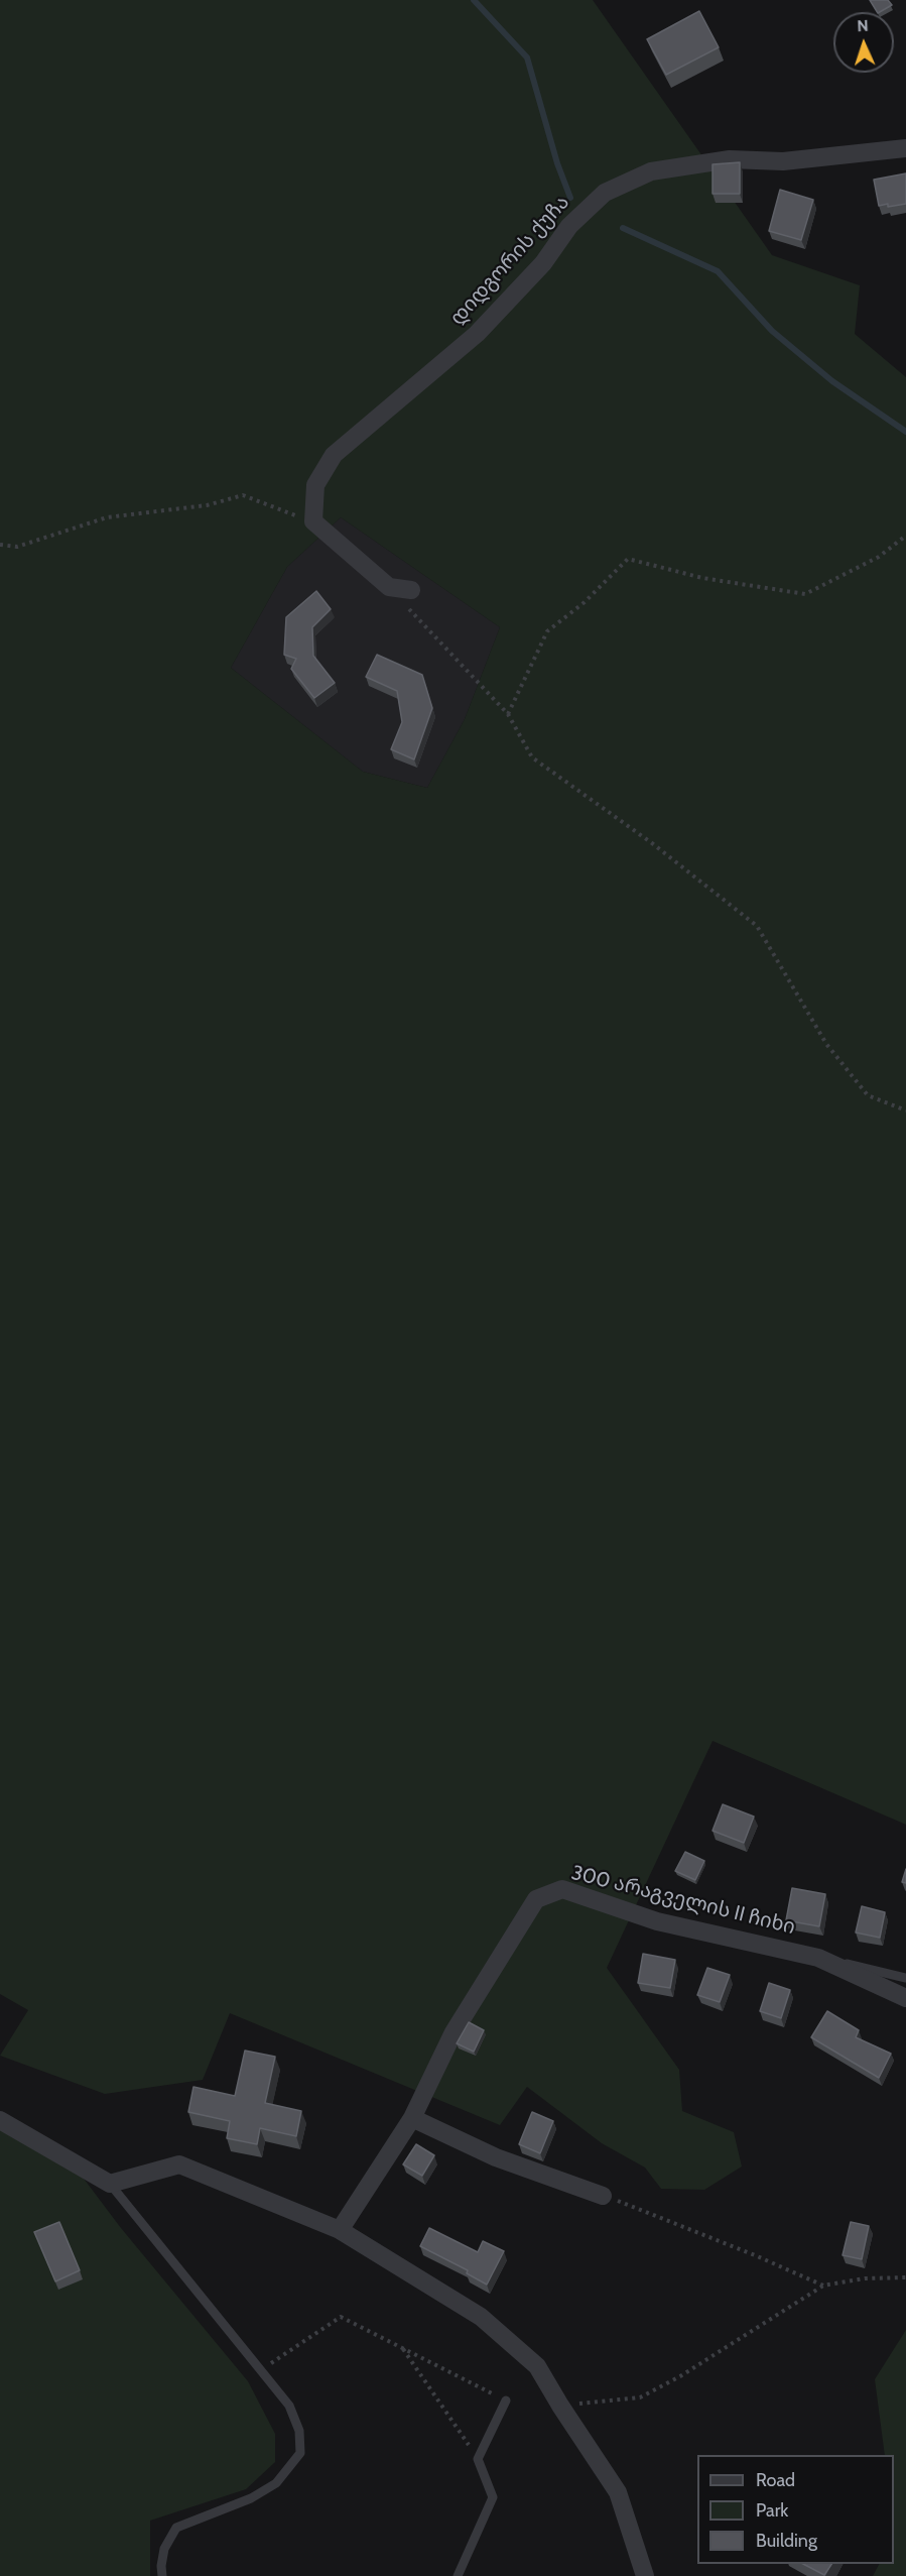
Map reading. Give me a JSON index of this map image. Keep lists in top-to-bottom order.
{
  "streets": {
    "street": ["დიდგორის ქუჩა", "300 არაგველის II ჩიხი"]
  },
  "legend": ["Road", "Park", "Building"],
  "north": "top"
}
